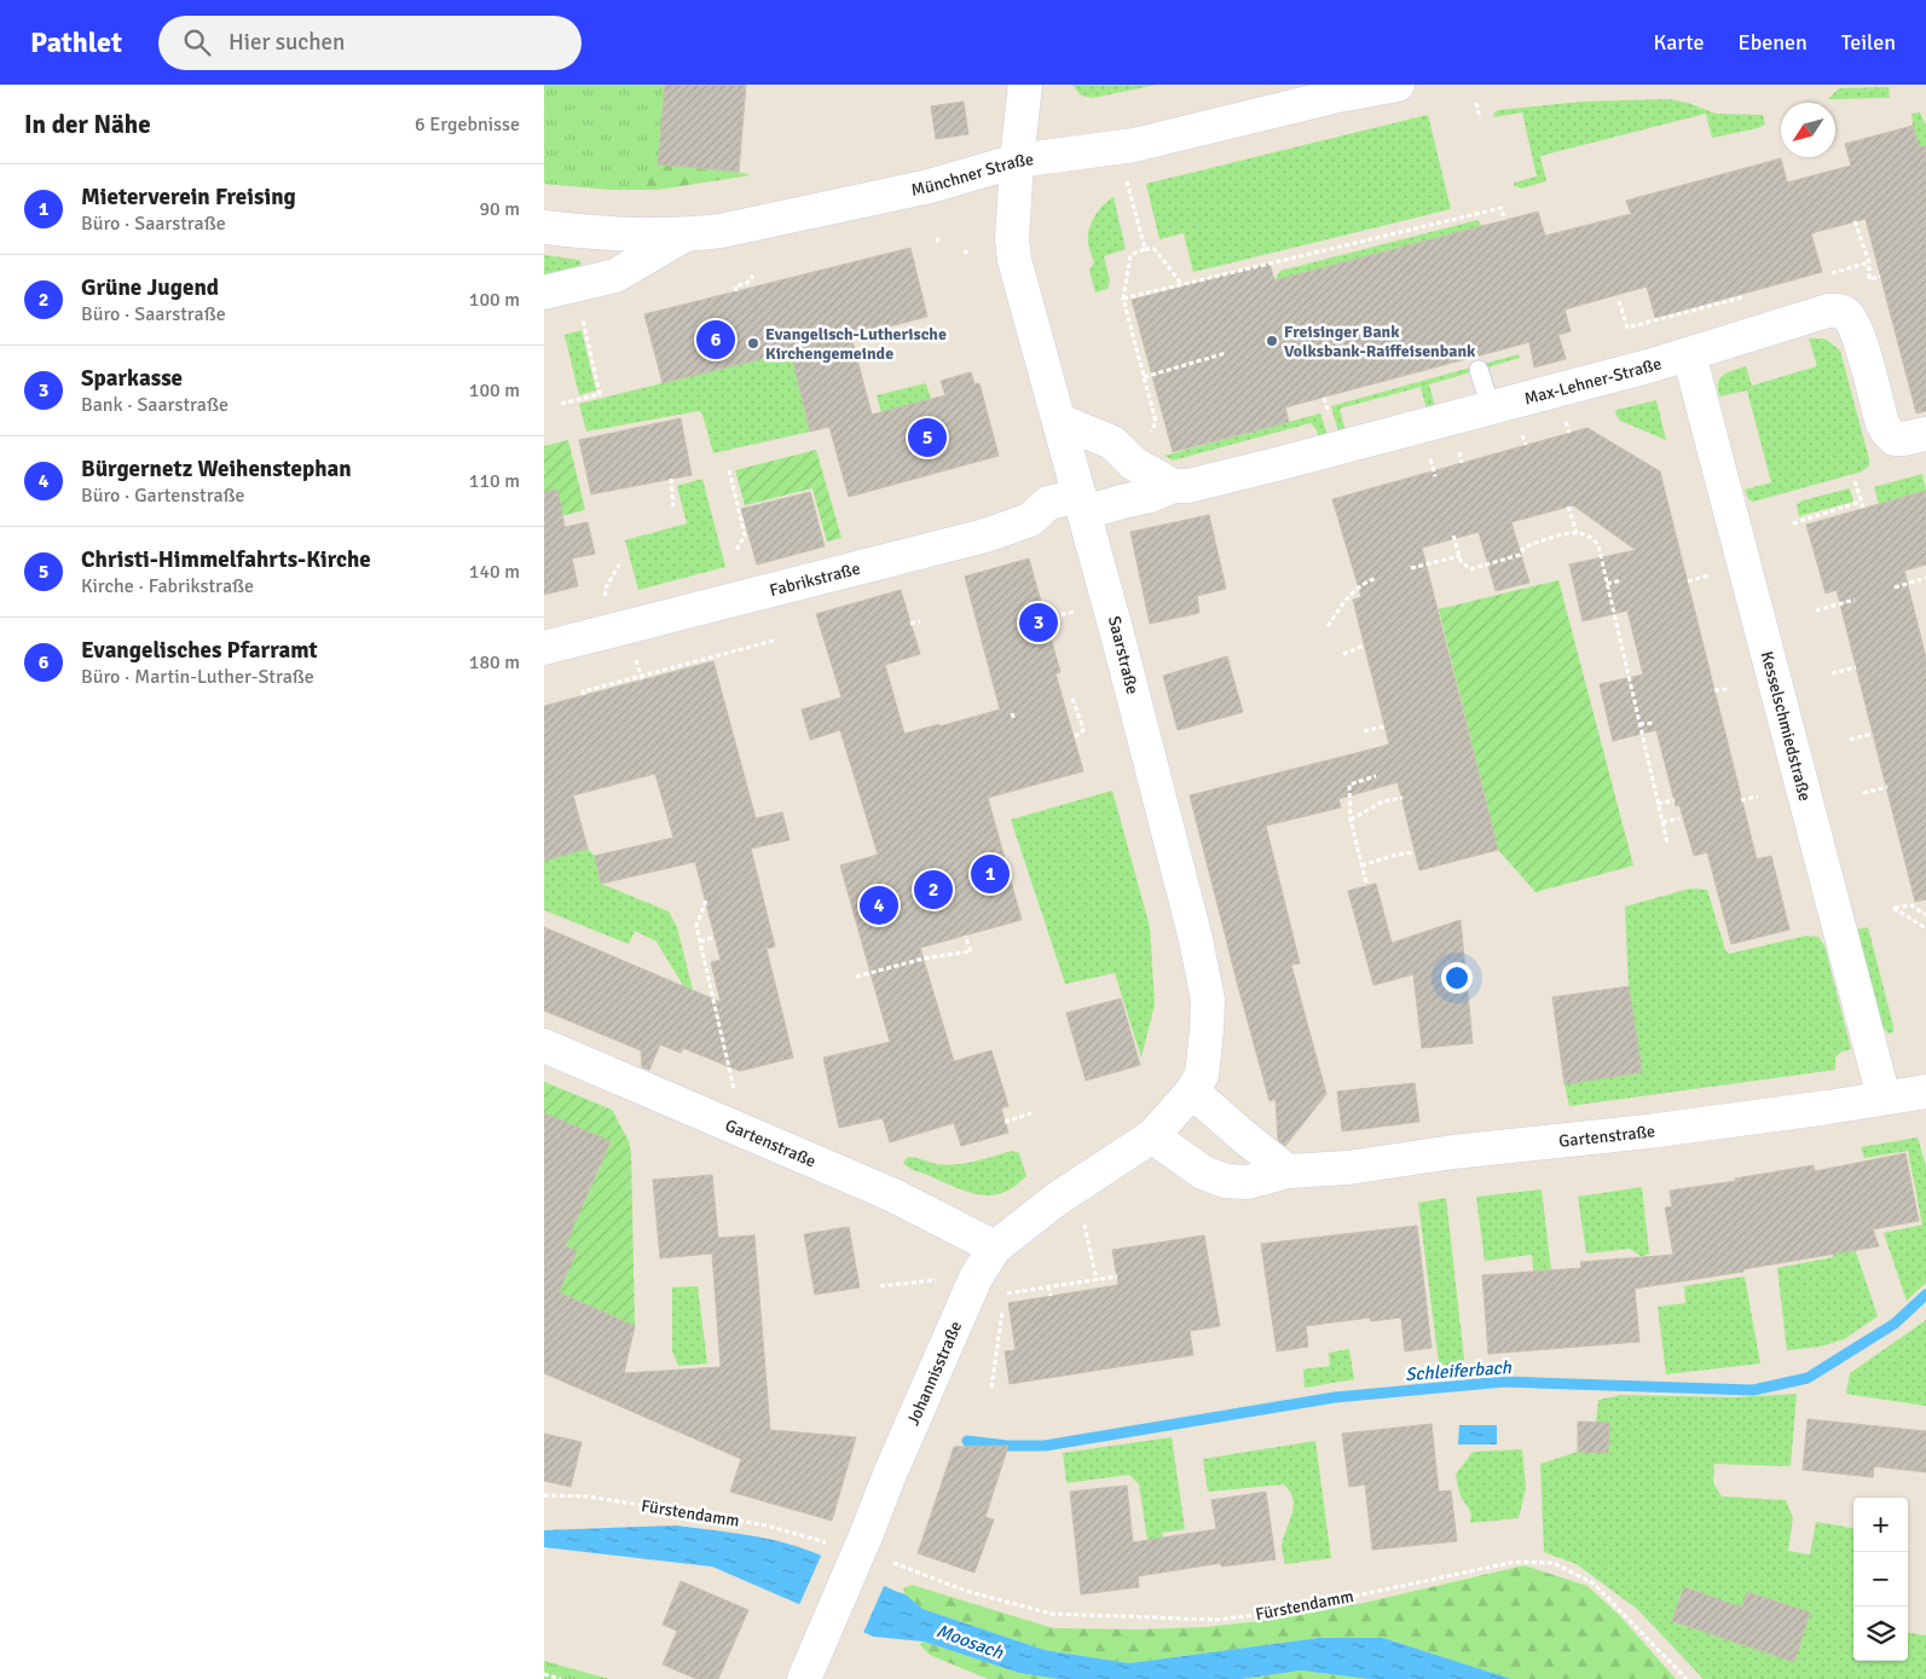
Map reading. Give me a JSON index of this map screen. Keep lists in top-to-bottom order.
{
  "streets": {
    "street": [
      "Münchner Straße",
      "Max-Lehner-Straße",
      "Fabrikstraße",
      "Saarstraße",
      "Kesselschmiedstraße",
      "Gartenstraße",
      "Johannisstraße"
    ],
    "path": ["Fürstendamm"]
  },
  "crossings": [
    ["Münchner Straße", "Saarstraße"],
    ["Max-Lehner-Straße", "Fabrikstraße"],
    ["Max-Lehner-Straße", "Saarstraße"],
    ["Max-Lehner-Straße", "Kesselschmiedstraße"],
    ["Fabrikstraße", "Saarstraße"],
    ["Saarstraße", "Gartenstraße"],
    ["Saarstraße", "Johannisstraße"],
    ["Kesselschmiedstraße", "Gartenstraße"],
    ["Gartenstraße", "Johannisstraße"],
    ["Johannisstraße", "Fürstendamm"]
  ],
  "water": ["Schleiferbach", "Moosach"],
  "places": ["Freisinger Bank Volksbank-Raiffeisenbank", "Evangelisch-Lutherische Kirchengemeinde"],
  "north": "bottom left",
  "page": {
    "header": "Pathlet",
    "search": "Hier suchen",
    "nav": ["Karte", "Ebenen", "Teilen"],
    "heading": ["In der Nähe", "6 Ergebnisse"],
    "list": [
      {
        "mark": "1",
        "name": "Mieterverein Freising",
        "note": "Büro · Saarstraße",
        "value": "90 m"
      },
      {
        "mark": "2",
        "name": "Grüne Jugend",
        "note": "Büro · Saarstraße",
        "value": "100 m"
      },
      {
        "mark": "3",
        "name": "Sparkasse",
        "note": "Bank · Saarstraße",
        "value": "100 m"
      },
      {
        "mark": "4",
        "name": "Bürgernetz Weihenstephan",
        "note": "Büro · Gartenstraße",
        "value": "110 m"
      },
      {
        "mark": "5",
        "name": "Christi-Himmelfahrts-Kirche",
        "note": "Kirche · Fabrikstraße",
        "value": "140 m"
      },
      {
        "mark": "6",
        "name": "Evangelisches Pfarramt",
        "note": "Büro · Martin-Luther-Straße",
        "value": "180 m"
      }
    ],
    "pins": [
      "6",
      "5",
      "3",
      "1",
      "2",
      "4"
    ],
    "map_buttons": ["+", "−"]
  }
}
